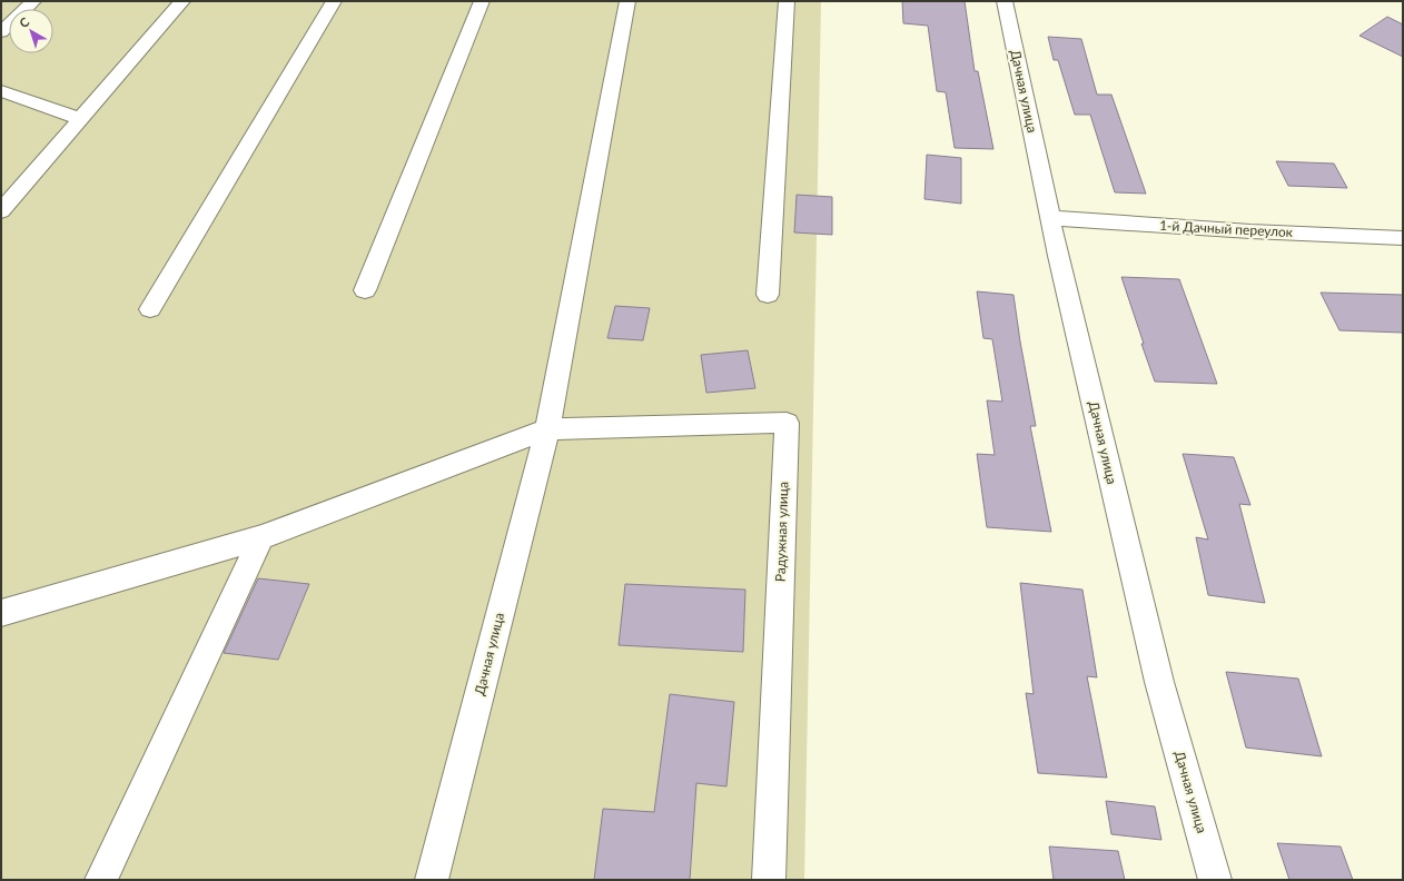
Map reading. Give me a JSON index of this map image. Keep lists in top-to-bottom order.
{
  "streets": {
    "street": ["Дачная улица", "1-й Дачный переулок", "Радужная улица"]
  },
  "crossings": [
    ["Дачная улица", "1-й Дачный переулок"],
    ["Дачная улица", "Радужная улица"]
  ],
  "north": "top left"
}
